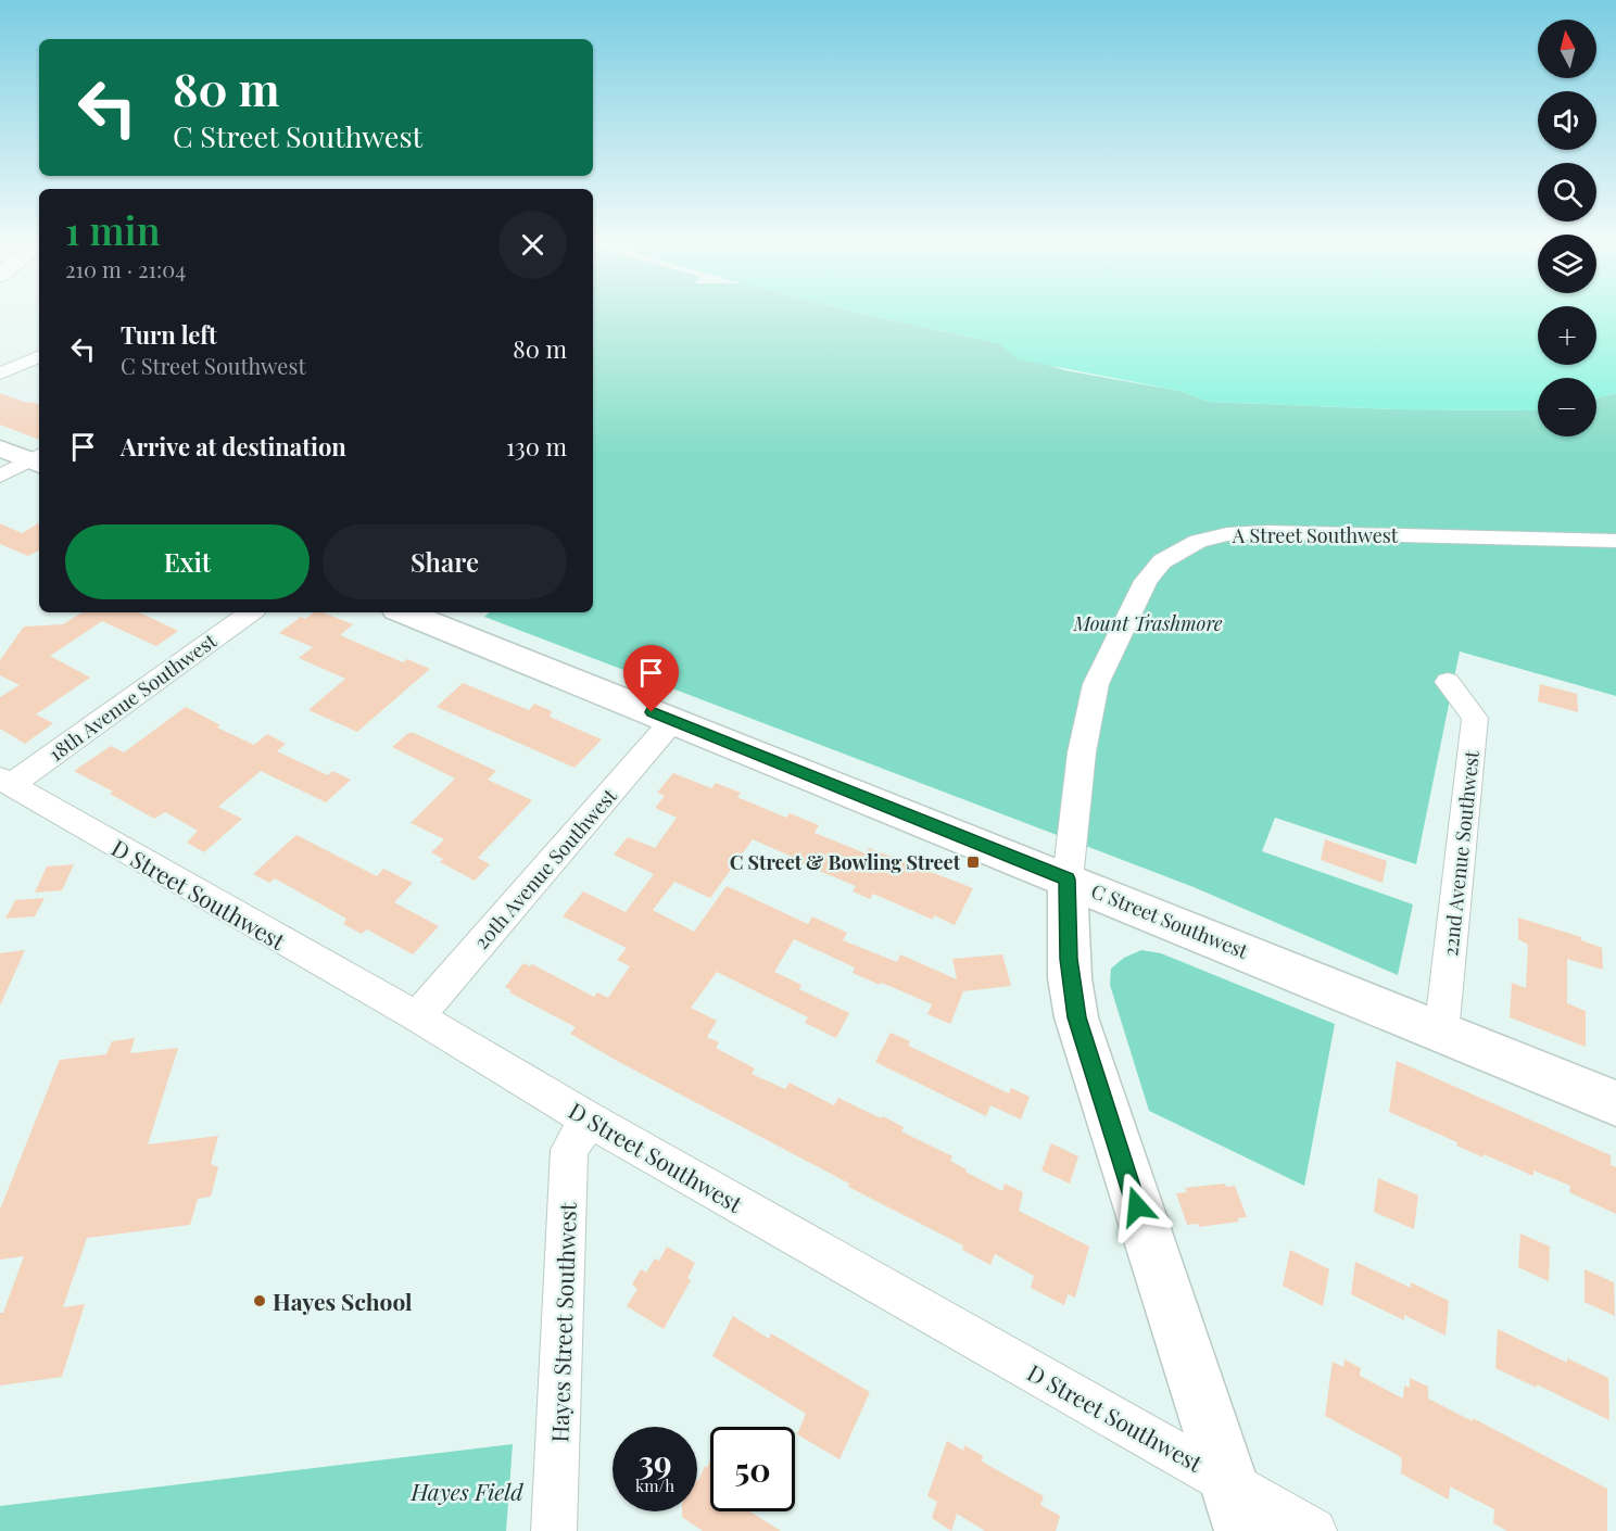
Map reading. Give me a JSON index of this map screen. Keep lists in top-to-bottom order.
{
  "streets": {
    "main road": ["C Street Southwest"],
    "street": [
      "A Street Southwest",
      "18th Avenue Southwest",
      "22nd Avenue Southwest",
      "20th Avenue Southwest",
      "D Street Southwest",
      "Hayes Street Southwest"
    ]
  },
  "crossings": [
    ["A Street Southwest", "C Street Southwest"],
    ["18th Avenue Southwest", "D Street Southwest"],
    ["22nd Avenue Southwest", "C Street Southwest"],
    ["20th Avenue Southwest", "D Street Southwest"],
    ["20th Avenue Southwest", "C Street Southwest"],
    ["D Street Southwest", "Hayes Street Southwest"]
  ],
  "parks": ["Mount Trashmore", "Hayes Field"],
  "places": {
    "transit": ["C Street & Bowling Street"],
    "other": ["Hayes School"]
  },
  "north": "top",
  "page": {
    "map_buttons": ["+", "−"],
    "turn": ["80 m", "C Street Southwest"],
    "heading": ["1 min", "210 m · 21:04"],
    "list": [
      {
        "name": "Turn left",
        "note": "C Street Southwest",
        "value": "80 m"
      },
      {
        "name": "Arrive at destination",
        "value": "130 m"
      }
    ],
    "buttons": ["Exit", "Share"],
    "speed": "39 km/h",
    "limit": "50"
  }
}
